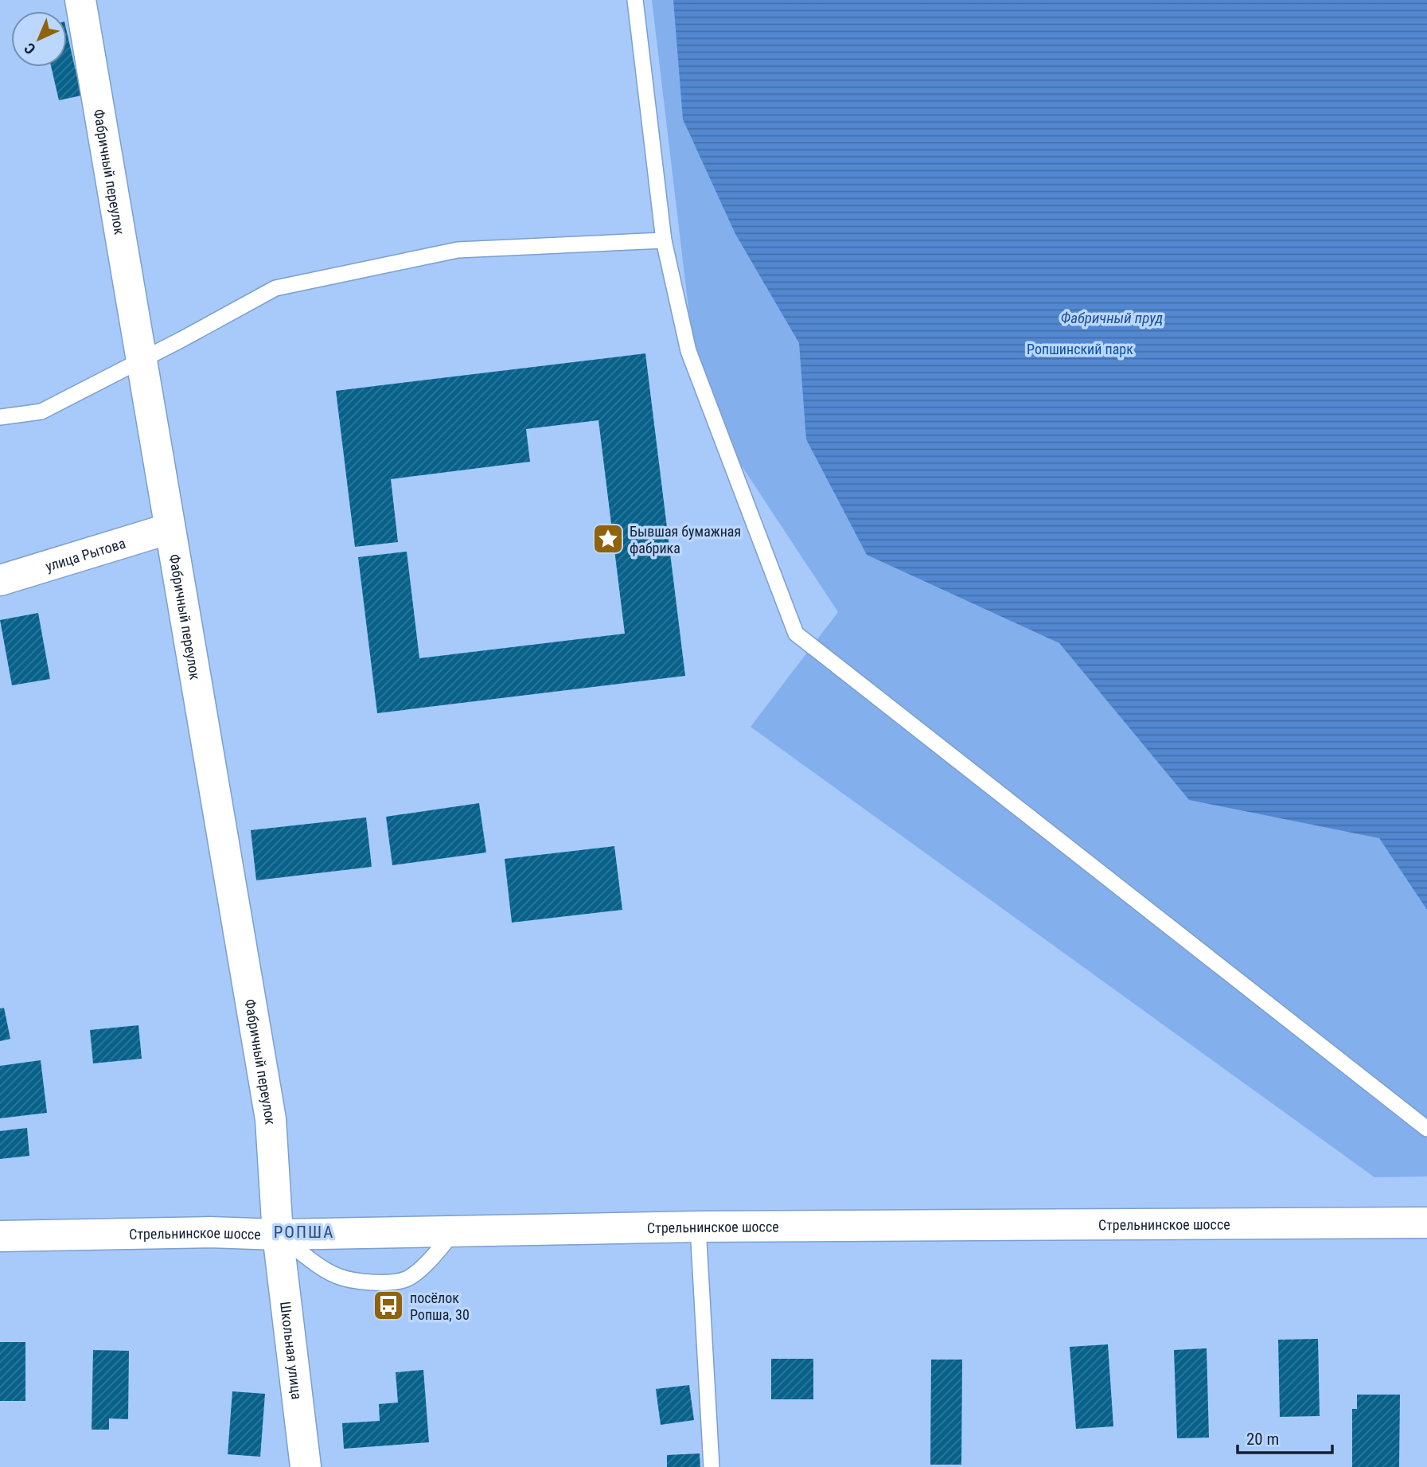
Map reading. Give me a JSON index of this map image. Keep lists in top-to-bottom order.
{
  "streets": {
    "street": [
      "Фабричный переулок",
      "улица Рытова",
      "Стрельнинское шоссе",
      "Школьная улица"
    ]
  },
  "crossings": [
    ["Фабричный переулок", "улица Рытова"],
    ["Фабричный переулок", "Стрельнинское шоссе"],
    ["Фабричный переулок", "Школьная улица"],
    ["Стрельнинское шоссе", "Школьная улица"]
  ],
  "districts": ["РОПША"],
  "water": ["Фабричный пруд"],
  "parks": ["Ропшинский парк"],
  "places": {
    "place": ["Бывшая бумажная фабрика"],
    "bus stop": ["посёлок Ропша, 30"]
  },
  "scale_bar": "20 m",
  "north": "bottom left"
}
